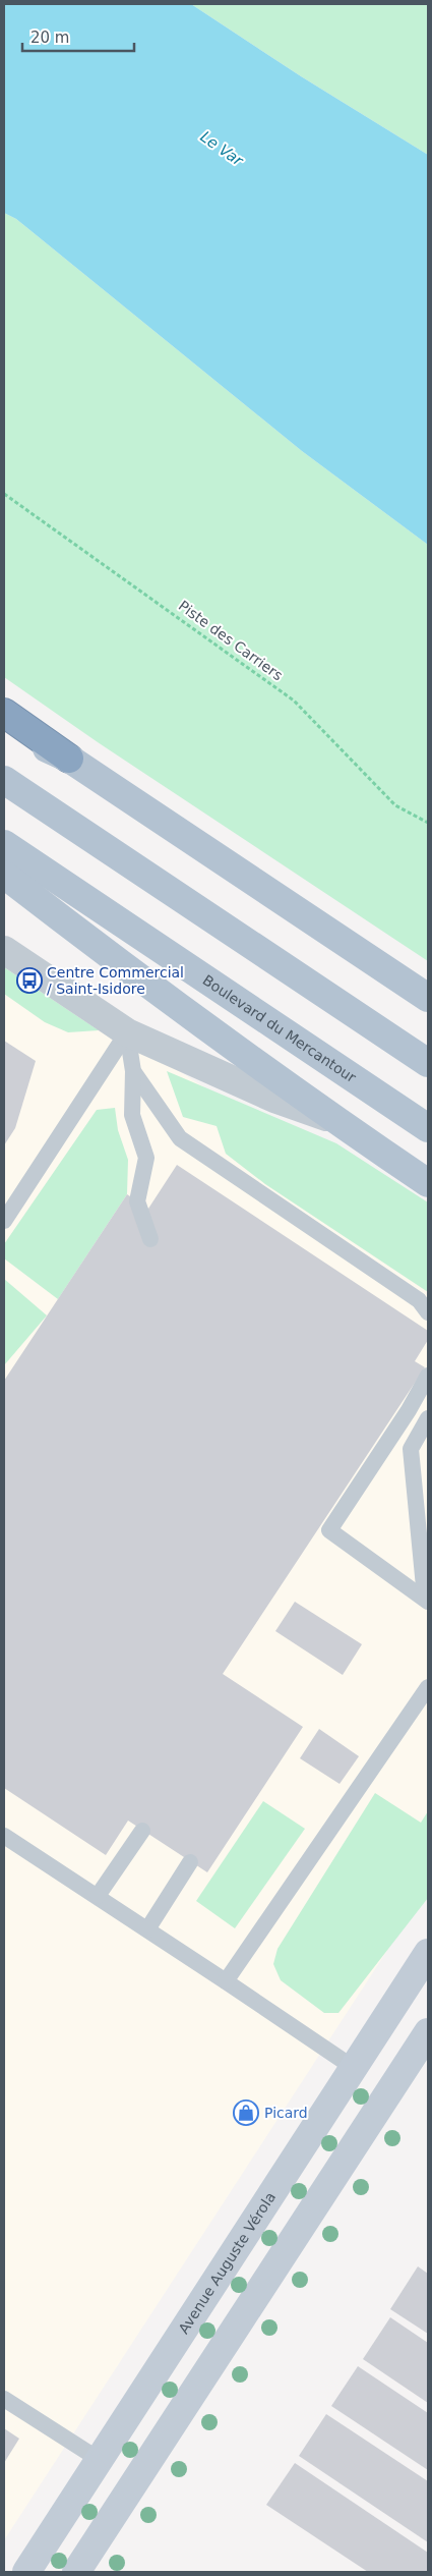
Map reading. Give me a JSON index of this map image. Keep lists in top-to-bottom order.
{
  "streets": {
    "main road": ["Boulevard du Mercantour", "Avenue Auguste Vérola"],
    "path": ["Piste des Carriers"]
  },
  "water": ["Le Var"],
  "places": {
    "bus stop": ["Centre Commercial / Saint-Isidore"],
    "shop": ["Picard"]
  },
  "scale_bar": "20 m"
}
